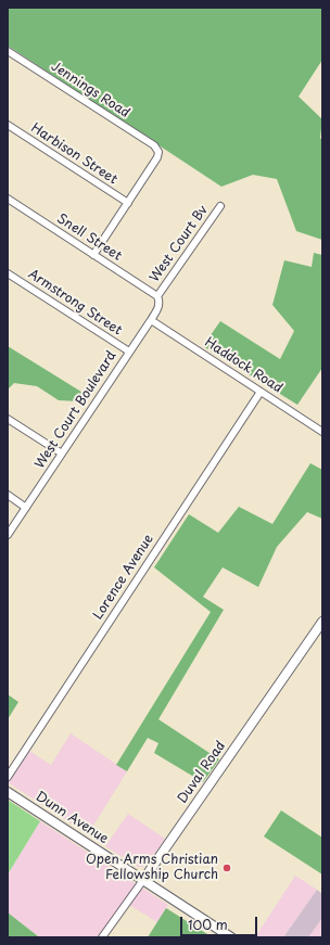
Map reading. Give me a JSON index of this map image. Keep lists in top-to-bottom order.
{
  "streets": {
    "main road": ["Duval Road", "Dunn Avenue"],
    "street": [
      "Jennings Road",
      "Harbison Street",
      "Snell Street",
      "West Court Bv",
      "Armstrong Street",
      "Haddock Road",
      "West Court Boulevard",
      "Lorence Avenue"
    ]
  },
  "crossings": [
    ["Jennings Road", "Harbison Street"],
    ["Snell Street", "West Court Bv"],
    ["Snell Street", "West Court Boulevard"],
    ["West Court Bv", "West Court Boulevard"],
    ["Armstrong Street", "West Court Boulevard"],
    ["Haddock Road", "West Court Boulevard"],
    ["Haddock Road", "Lorence Avenue"],
    ["Duval Road", "Dunn Avenue"]
  ],
  "places": ["Open Arms Christian Fellowship Church"],
  "scale_bar": "100 m"
}
